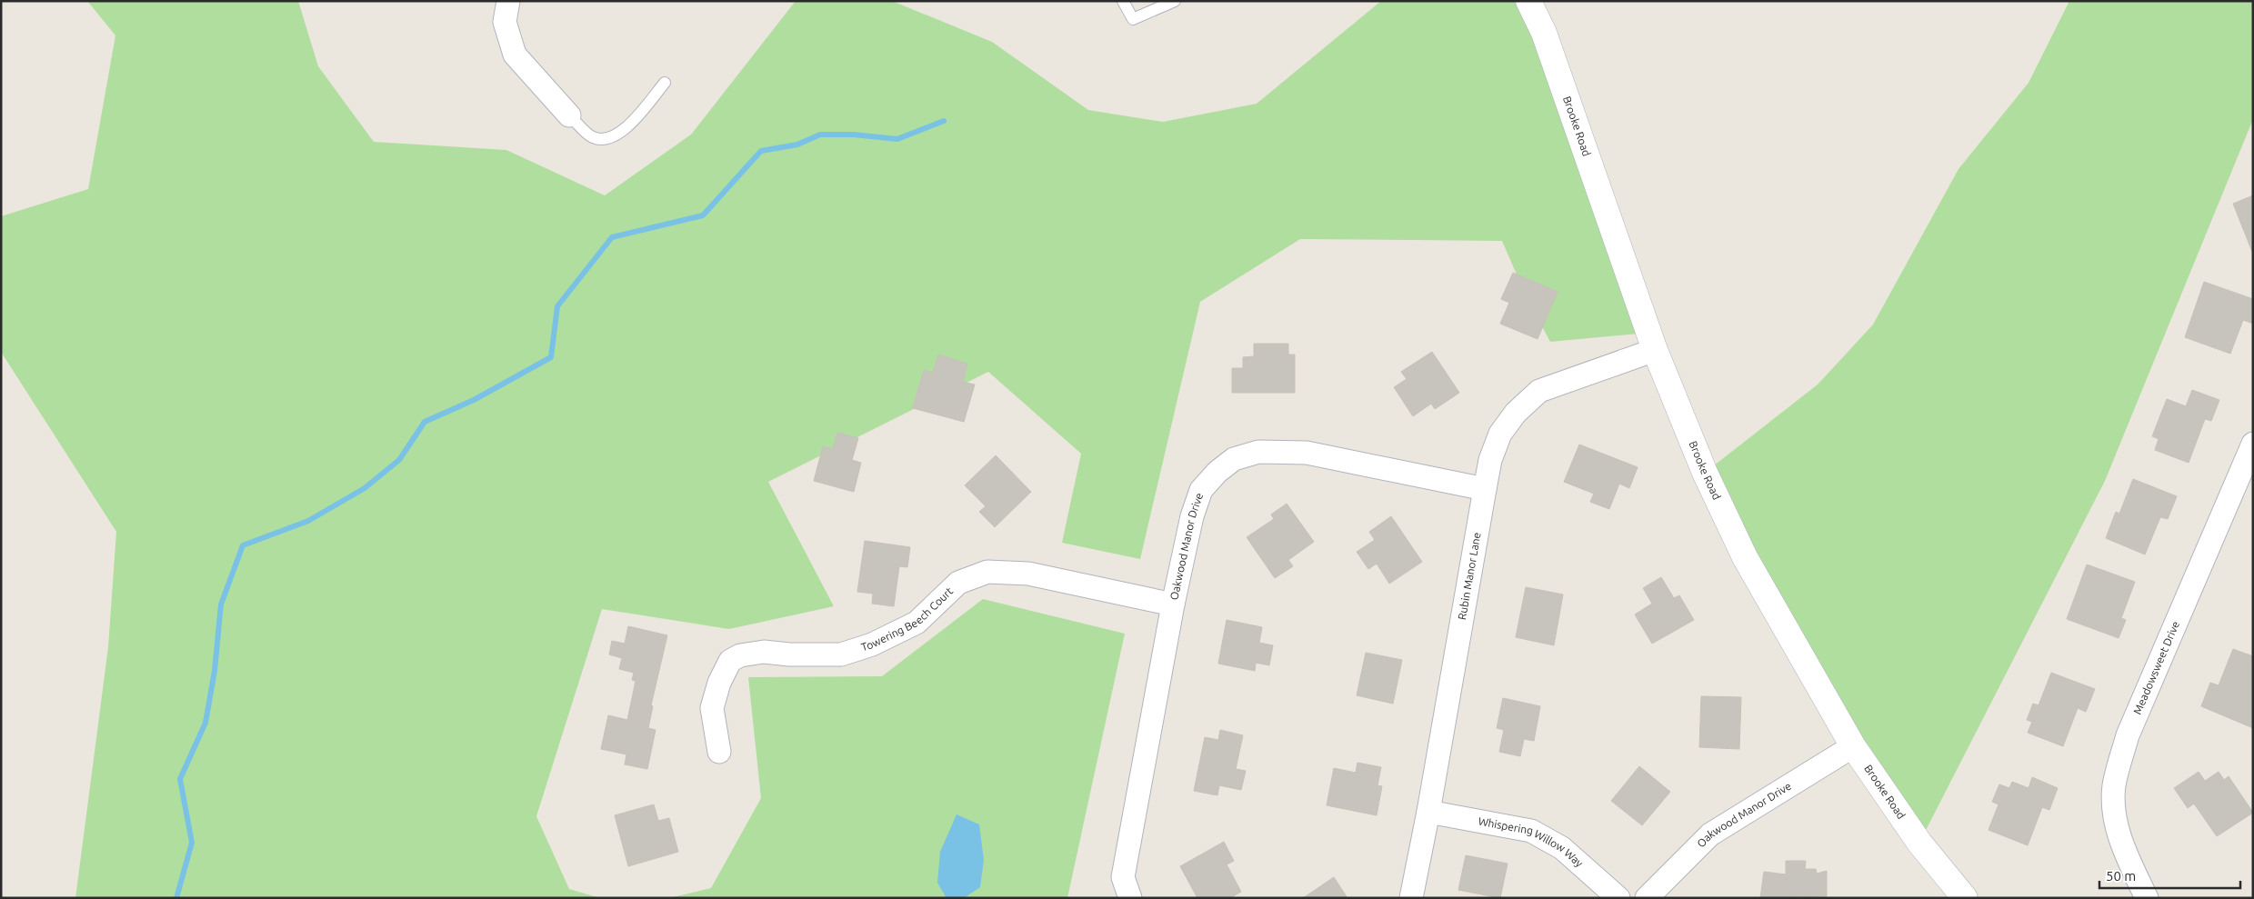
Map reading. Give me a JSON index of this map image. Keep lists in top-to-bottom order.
{
  "streets": {
    "street": [
      "Brooke Road",
      "Oakwood Manor Drive",
      "Rubin Manor Lane",
      "Towering Beech Court",
      "Meadowsweet Drive",
      "Whispering Willow Way"
    ]
  },
  "crossings": [
    ["Brooke Road", "Oakwood Manor Drive"],
    ["Brooke Road", "Rubin Manor Lane"],
    ["Oakwood Manor Drive", "Rubin Manor Lane"],
    ["Oakwood Manor Drive", "Towering Beech Court"],
    ["Rubin Manor Lane", "Whispering Willow Way"]
  ],
  "scale_bar": "50 m"
}
